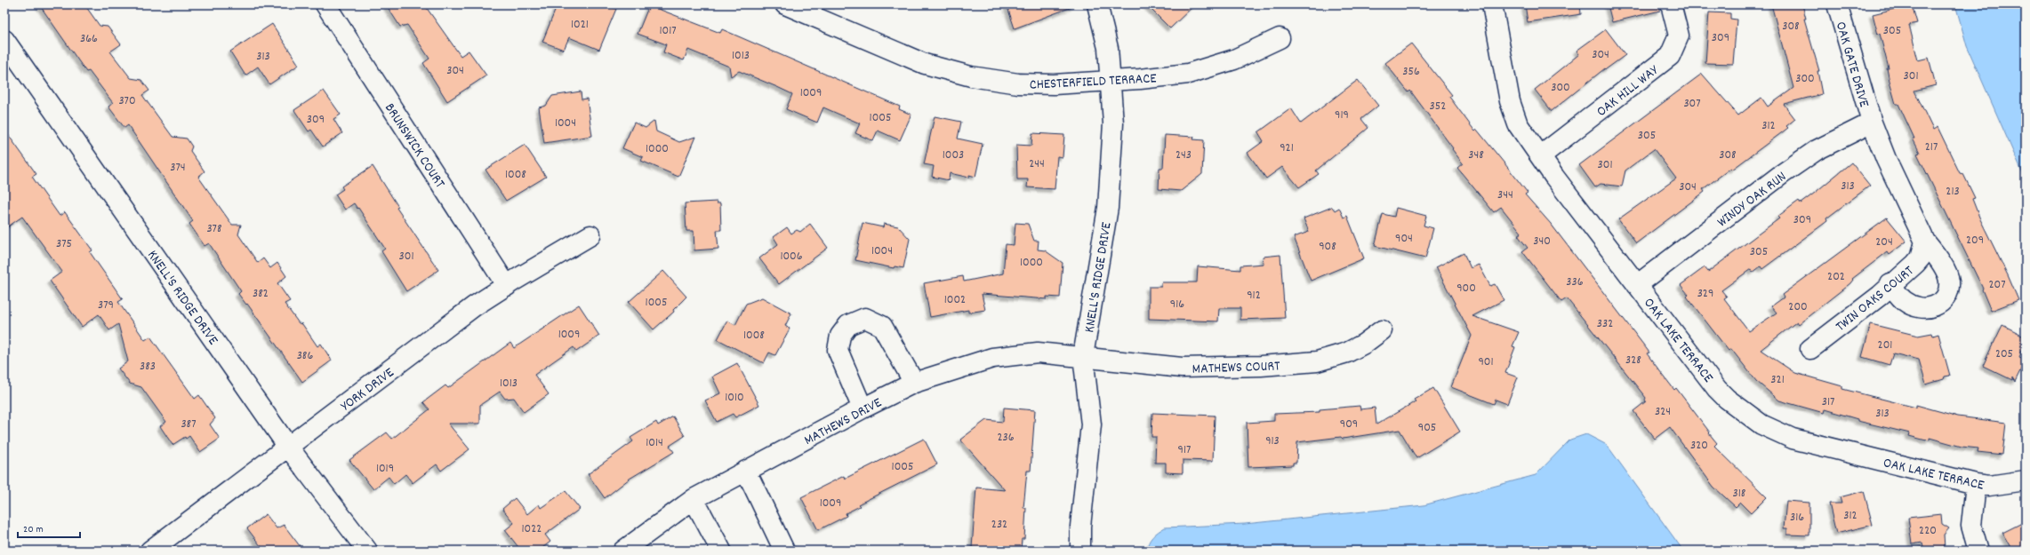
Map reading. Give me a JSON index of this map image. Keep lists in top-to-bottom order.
{
  "streets": {
    "street": [
      "OAK GATE DRIVE",
      "CHESTERFIELD TERRACE",
      "OAK HILL WAY",
      "BRUNSWICK COURT",
      "WINDY OAK RUN",
      "KNELL'S RIDGE DRIVE",
      "TWIN OAKS COURT",
      "OAK LAKE TERRACE",
      "MATHEWS COURT",
      "YORK DRIVE",
      "MATHEWS DRIVE"
    ]
  },
  "crossings": [
    ["OAK GATE DRIVE", "WINDY OAK RUN"],
    ["CHESTERFIELD TERRACE", "KNELL'S RIDGE DRIVE"],
    ["OAK HILL WAY", "OAK LAKE TERRACE"],
    ["BRUNSWICK COURT", "YORK DRIVE"],
    ["WINDY OAK RUN", "OAK LAKE TERRACE"],
    ["KNELL'S RIDGE DRIVE", "MATHEWS COURT"],
    ["KNELL'S RIDGE DRIVE", "YORK DRIVE"],
    ["KNELL'S RIDGE DRIVE", "MATHEWS DRIVE"],
    ["MATHEWS COURT", "MATHEWS DRIVE"]
  ],
  "house_numbers": [
    "1021",
    "308",
    "1017",
    "305",
    "309",
    "366",
    "304",
    "1013",
    "313",
    "304",
    "356",
    "301",
    "300",
    "300",
    "1009",
    "370",
    "307",
    "352",
    "919",
    "1005",
    "309",
    "1004",
    "312",
    "305",
    "217",
    "921",
    "1000",
    "1003",
    "243",
    "348",
    "308",
    "244",
    "301",
    "374",
    "1008",
    "313",
    "304",
    "213",
    "344",
    "309",
    "378",
    "904",
    "209",
    "340",
    "204",
    "375",
    "908",
    "1004",
    "305",
    "301",
    "1006",
    "1000",
    "202",
    "336",
    "207",
    "900",
    "382",
    "329",
    "912",
    "1002",
    "1005",
    "916",
    "379",
    "200",
    "332",
    "1009",
    "1008",
    "201",
    "205",
    "386",
    "328",
    "901",
    "383",
    "321",
    "1013",
    "1010",
    "317",
    "324",
    "313",
    "387",
    "909",
    "905",
    "236",
    "913",
    "1014",
    "320",
    "917",
    "1005",
    "1019",
    "318",
    "1009",
    "312",
    "316",
    "232",
    "1022",
    "220"
  ],
  "scale_bar": "20 m"
}
